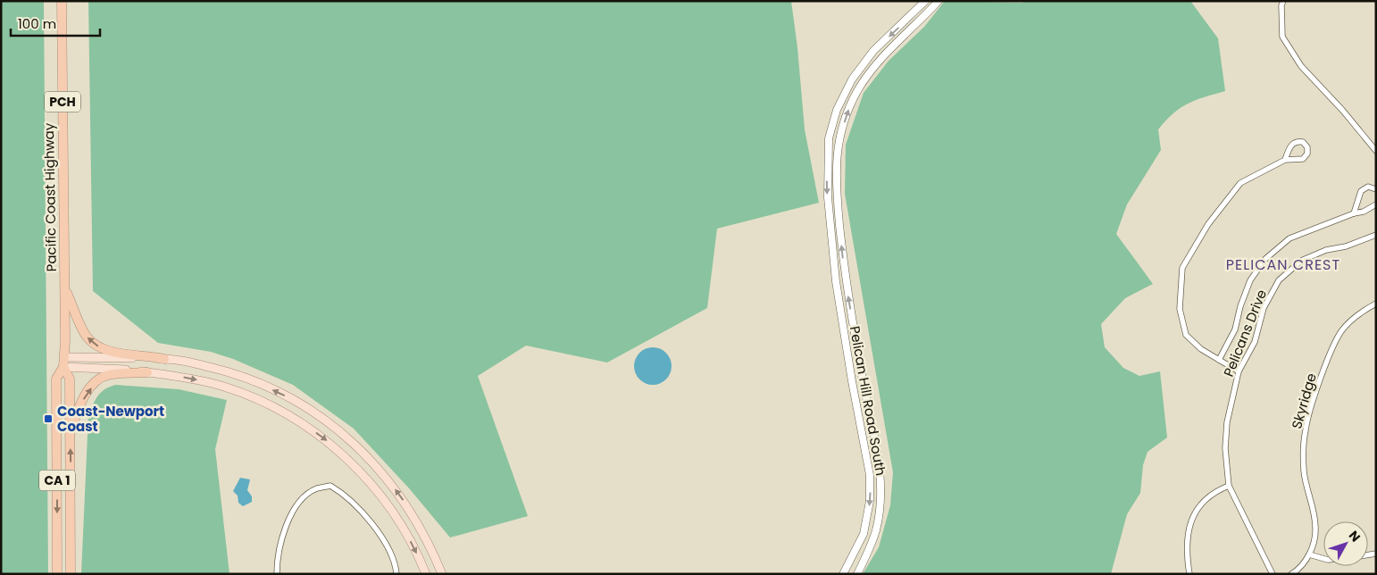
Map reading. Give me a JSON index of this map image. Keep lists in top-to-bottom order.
{
  "streets": {
    "highway": ["PCH", "Pacific Coast Highway", "CA 1"],
    "street": ["Pelicans Drive", "Pelican Hill Road South", "Skyridge"]
  },
  "districts": ["PELICAN CREST"],
  "places": {
    "transit": ["Coast-Newport Coast"]
  },
  "scale_bar": "100 m",
  "north": "top right"
}
